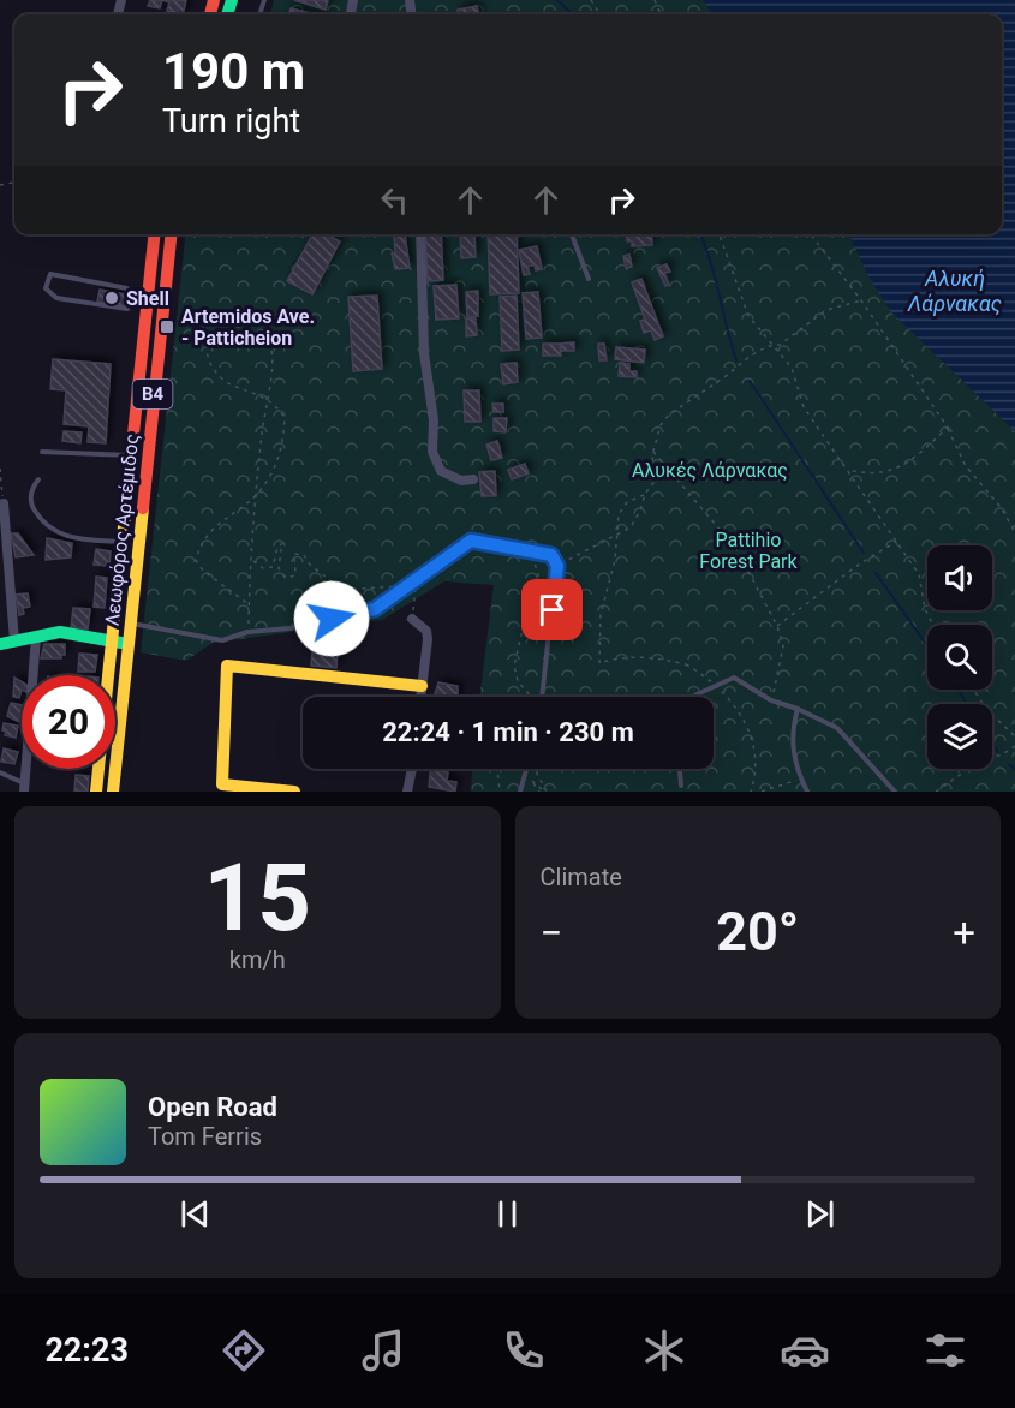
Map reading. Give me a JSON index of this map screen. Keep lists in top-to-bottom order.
{
  "streets": {
    "main road": ["B4", "Λεωφόρος Αρτέμιδος"]
  },
  "water": ["Αλυκή Λάρνακας"],
  "parks": ["Αλυκές Λάρνακας", "Pattihio Forest Park"],
  "places": {
    "other": ["Shell"],
    "transit": ["Artemidos Ave. - Patticheion"]
  },
  "page": {
    "turn": ["190 m", "Turn right"],
    "limit": "20",
    "trip": "22:24 · 1 min · 230 m",
    "tile": [
      ["15", "km/h"],
      "Climate"
    ],
    "heat": ["−", "20°", "+"],
    "song": ["Open Road", "Tom Ferris"],
    "tabs": "22:23"
  }
}
